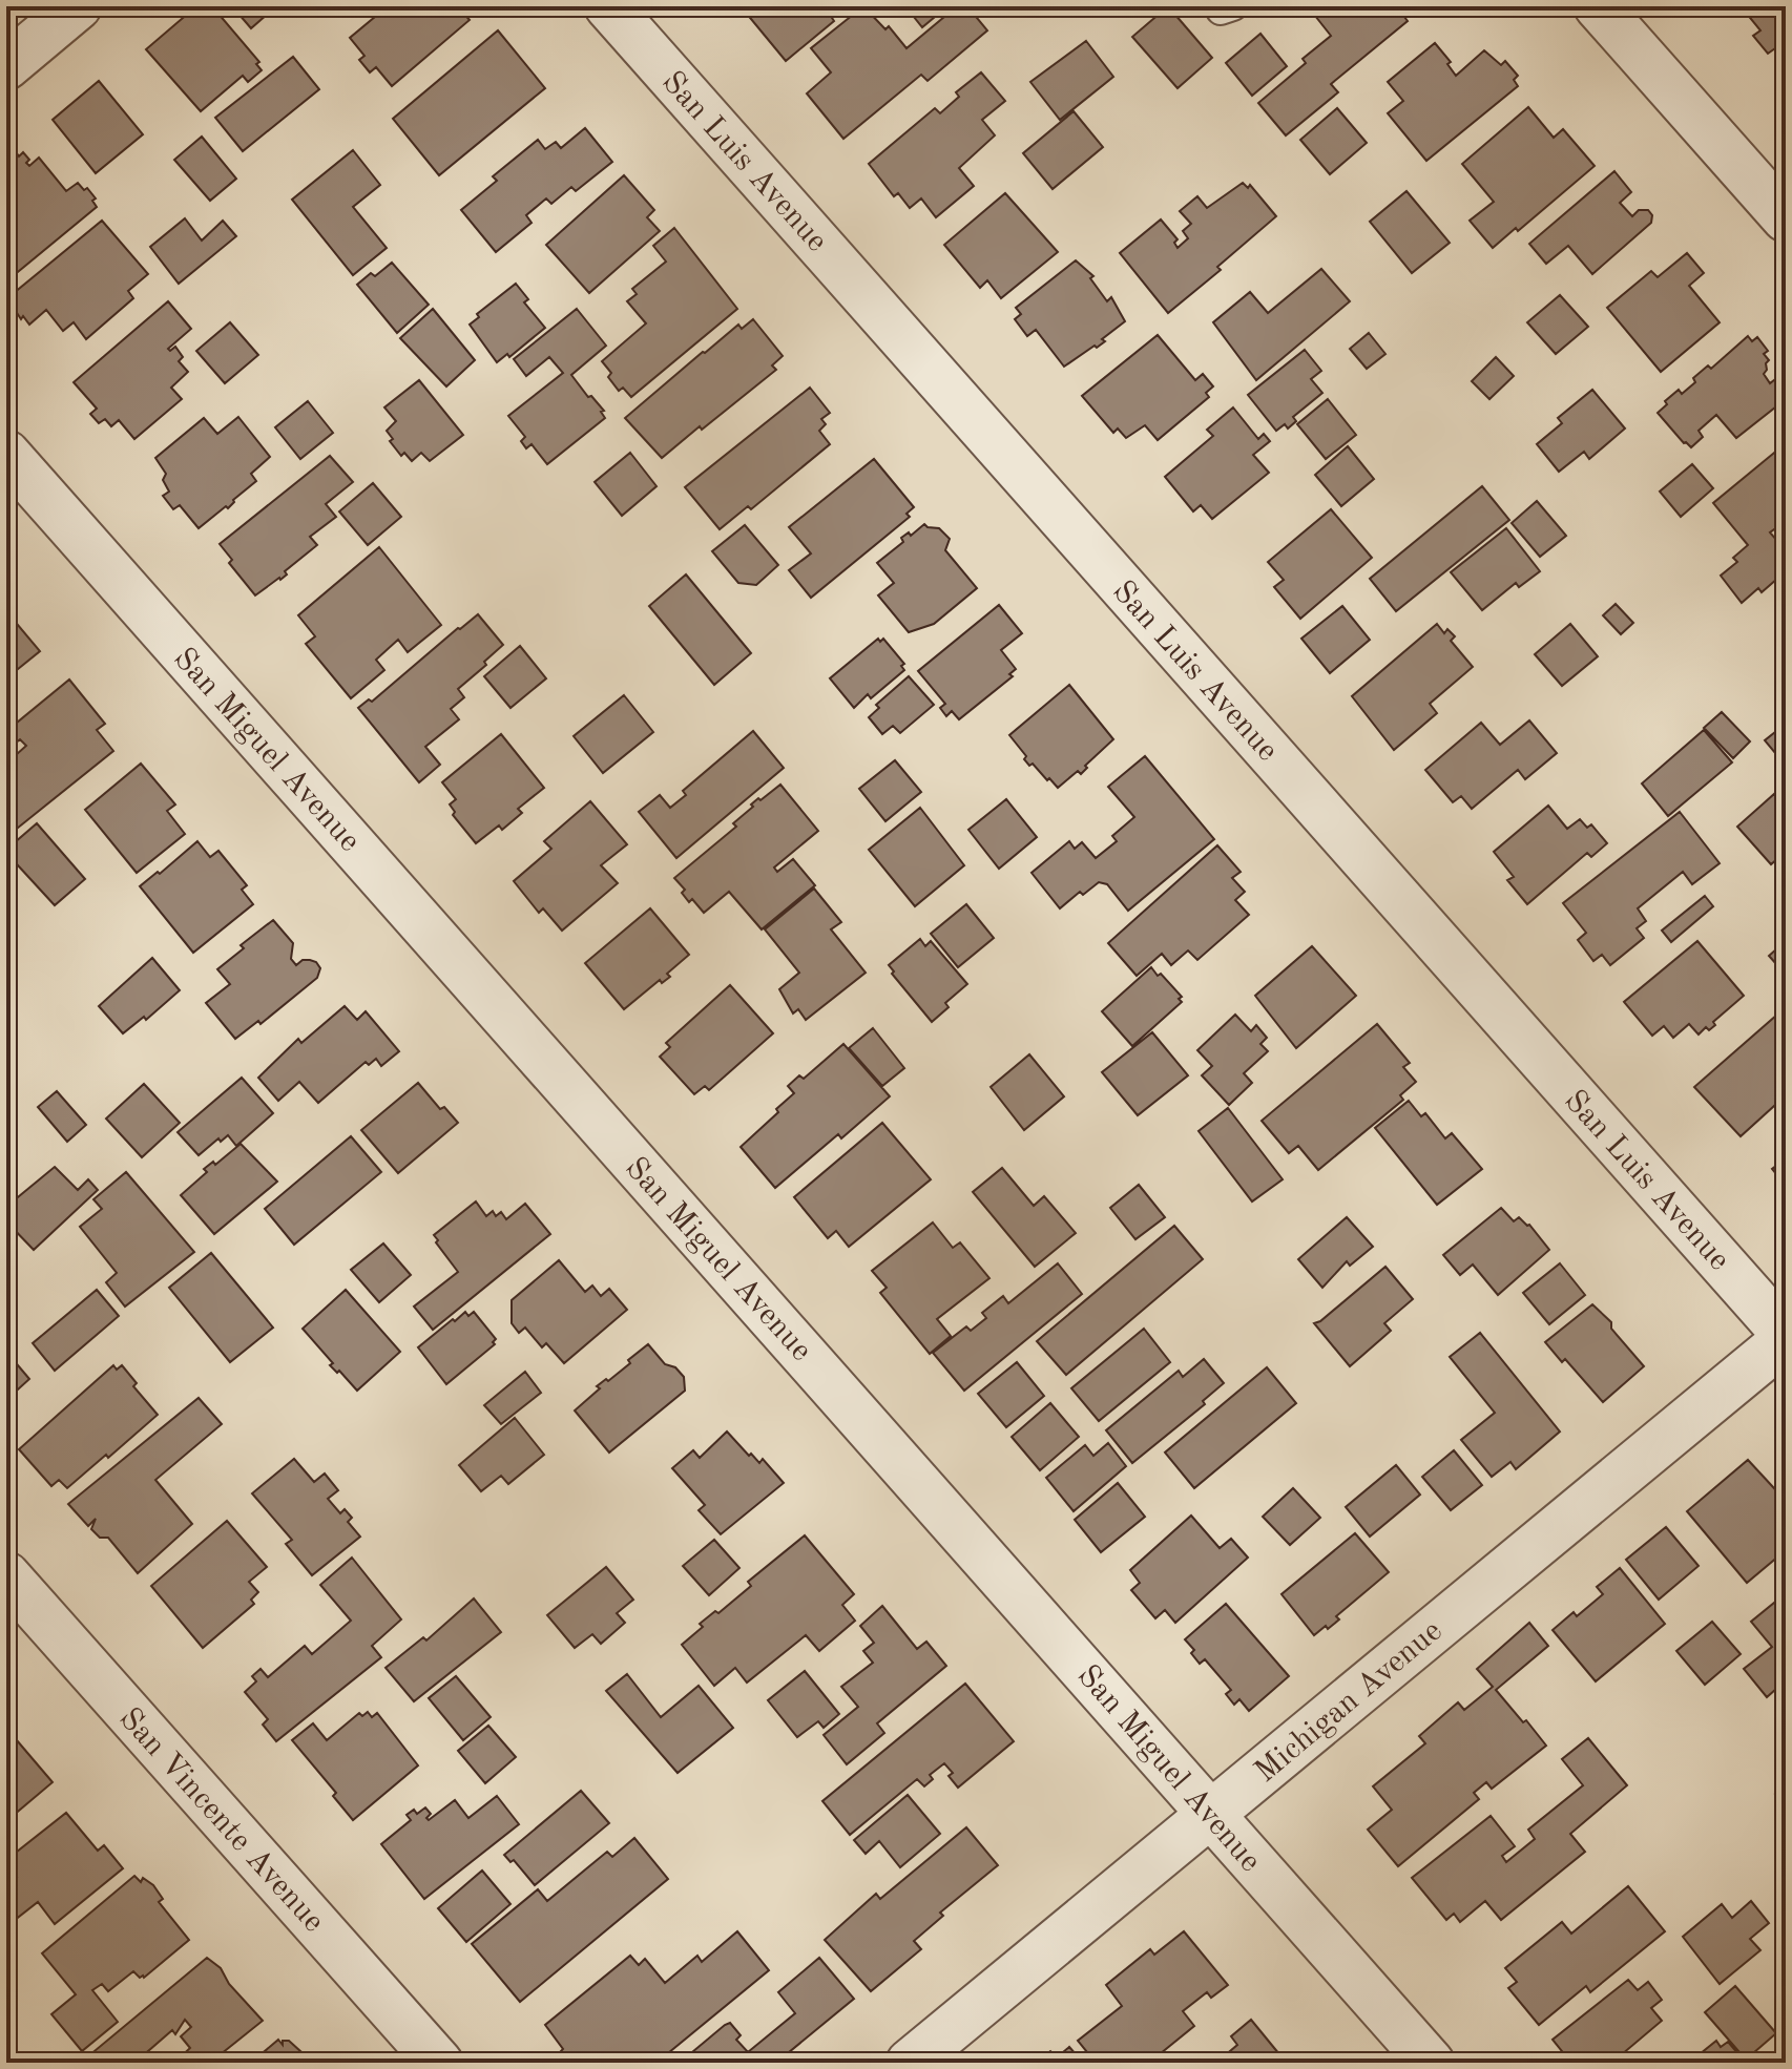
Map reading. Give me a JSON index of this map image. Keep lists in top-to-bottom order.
{
  "streets": {
    "street": [
      "San Luis Avenue",
      "San Miguel Avenue",
      "Michigan Avenue",
      "San Vincente Avenue"
    ]
  },
  "crossings": [
    ["San Luis Avenue", "Michigan Avenue"],
    ["San Miguel Avenue", "Michigan Avenue"]
  ]
}
